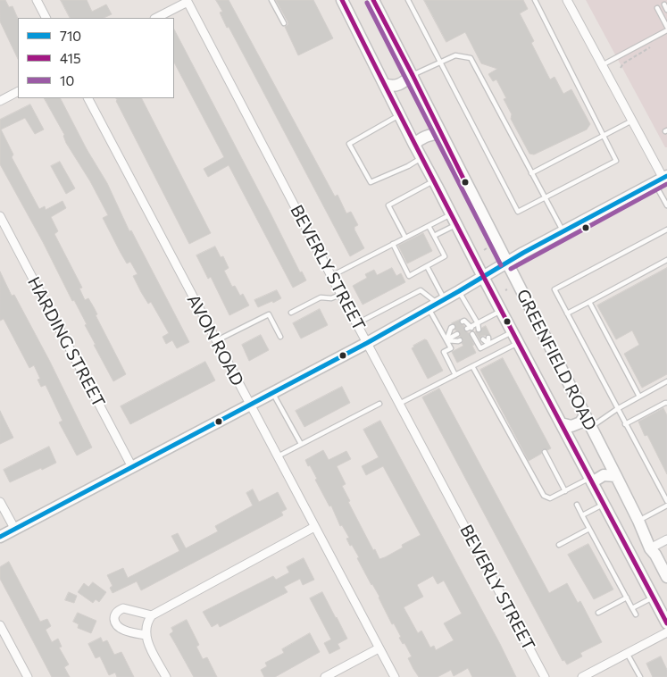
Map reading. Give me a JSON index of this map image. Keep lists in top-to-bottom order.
{
  "streets": {
    "main road": ["GREENFIELD ROAD"],
    "street": ["BEVERLY STREET", "AVON ROAD", "HARDING STREET"]
  },
  "lines": ["transit line 415", "transit line 10", "transit line 710"],
  "legend": ["710", "415", "10"]
}
